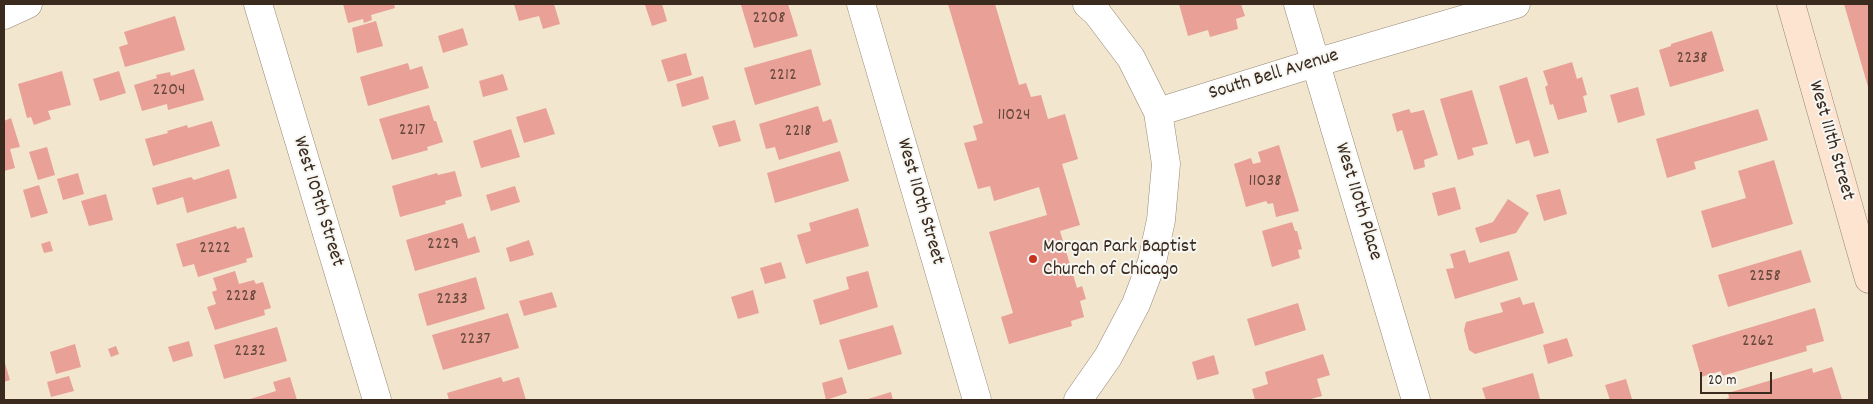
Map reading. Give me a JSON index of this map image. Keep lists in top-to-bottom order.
{
  "streets": {
    "main road": ["West 111th Street"],
    "street": [
      "South Bell Avenue",
      "West 109th Street",
      "West 110th Street",
      "West 110th Place"
    ]
  },
  "crossings": [
    ["South Bell Avenue", "West 110th Place"]
  ],
  "places": ["Morgan Park Baptist Church of Chicago"],
  "house_numbers": [
    "2208",
    "2238",
    "2212",
    "2204",
    "11024",
    "2217",
    "2218",
    "11038",
    "2229",
    "2222",
    "2258",
    "2228",
    "2233",
    "2237",
    "2262",
    "2232"
  ],
  "scale_bar": "20 m"
}
